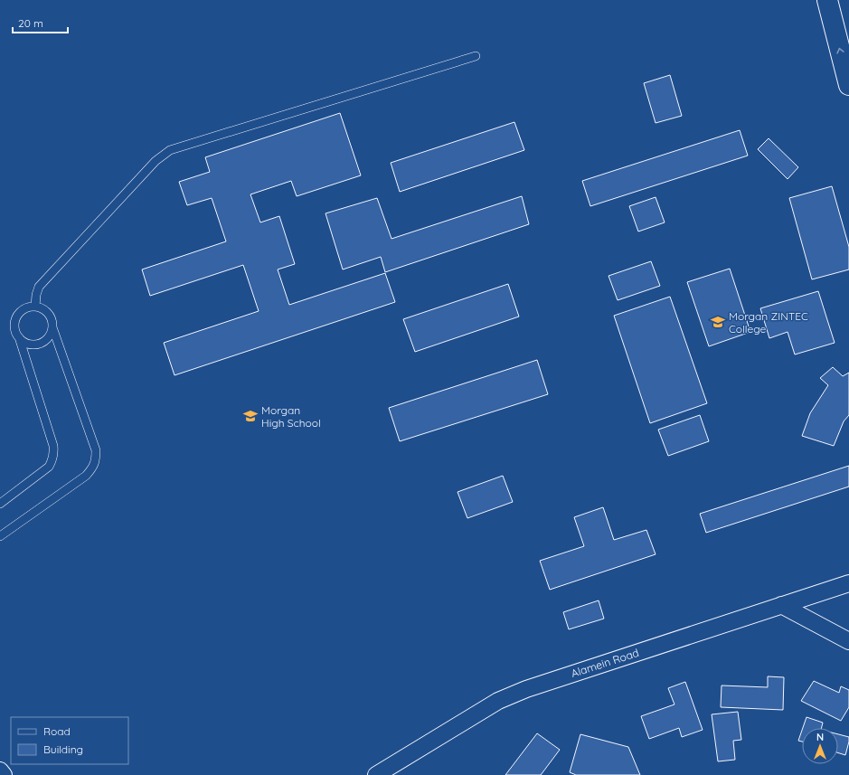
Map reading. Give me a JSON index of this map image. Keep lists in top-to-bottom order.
{
  "streets": {
    "street": ["Alamein Road"]
  },
  "places": {
    "school or university": ["Morgan ZINTEC College", "Morgan High School"]
  },
  "legend": ["Road", "Building"],
  "scale_bar": "20 m",
  "north": "top"
}
